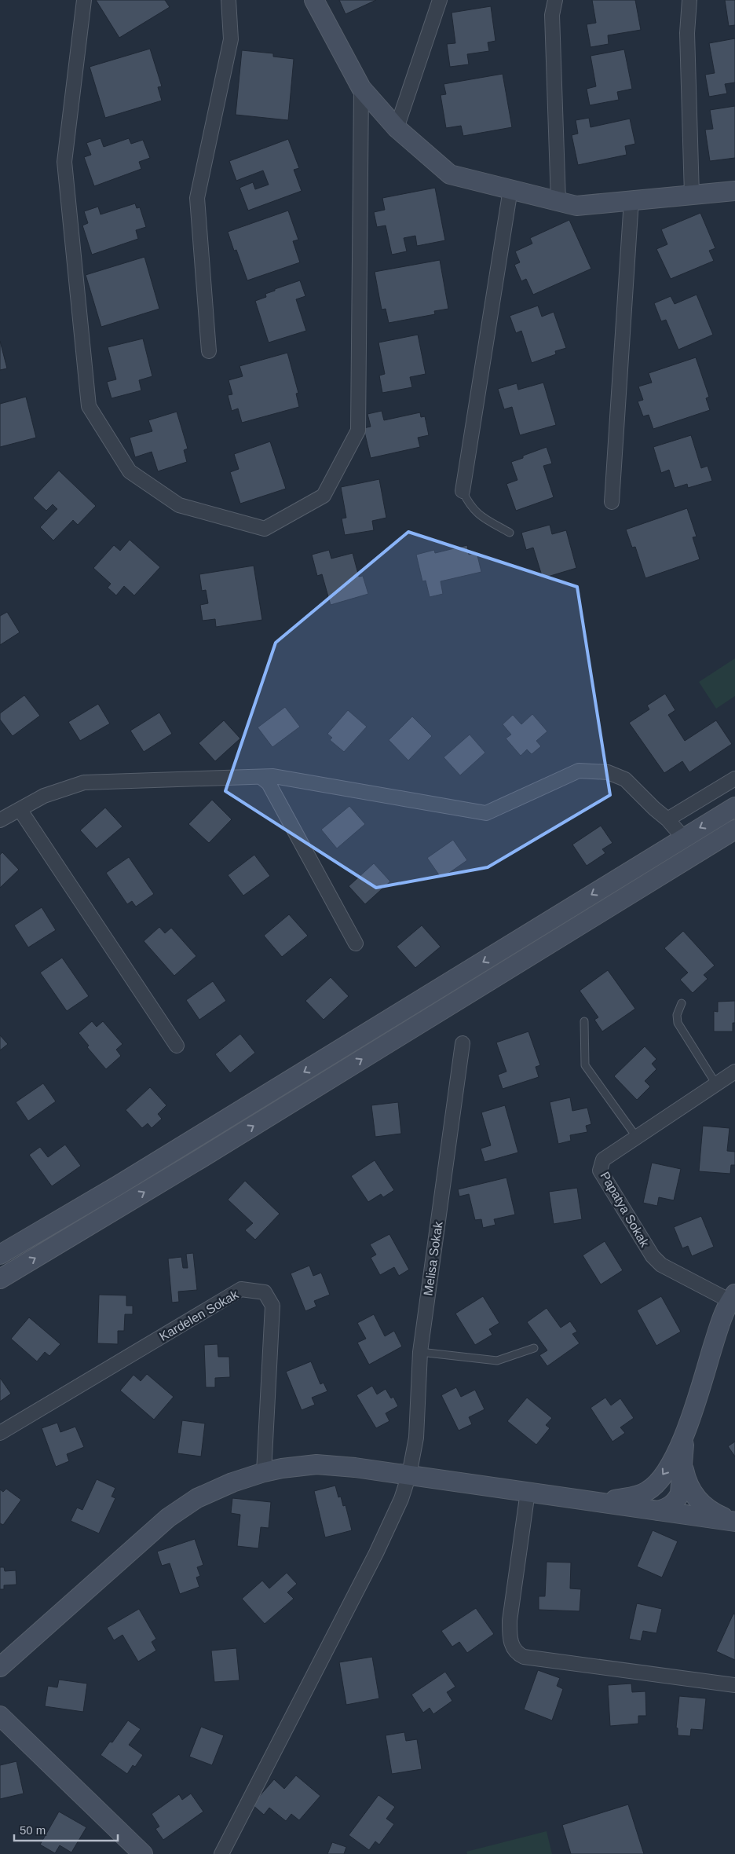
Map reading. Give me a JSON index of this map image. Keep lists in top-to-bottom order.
{
  "streets": {
    "street": ["Papatya Sokak", "Melisa Sokak", "Kardelen Sokak"]
  },
  "scale_bar": "50 m"
}
